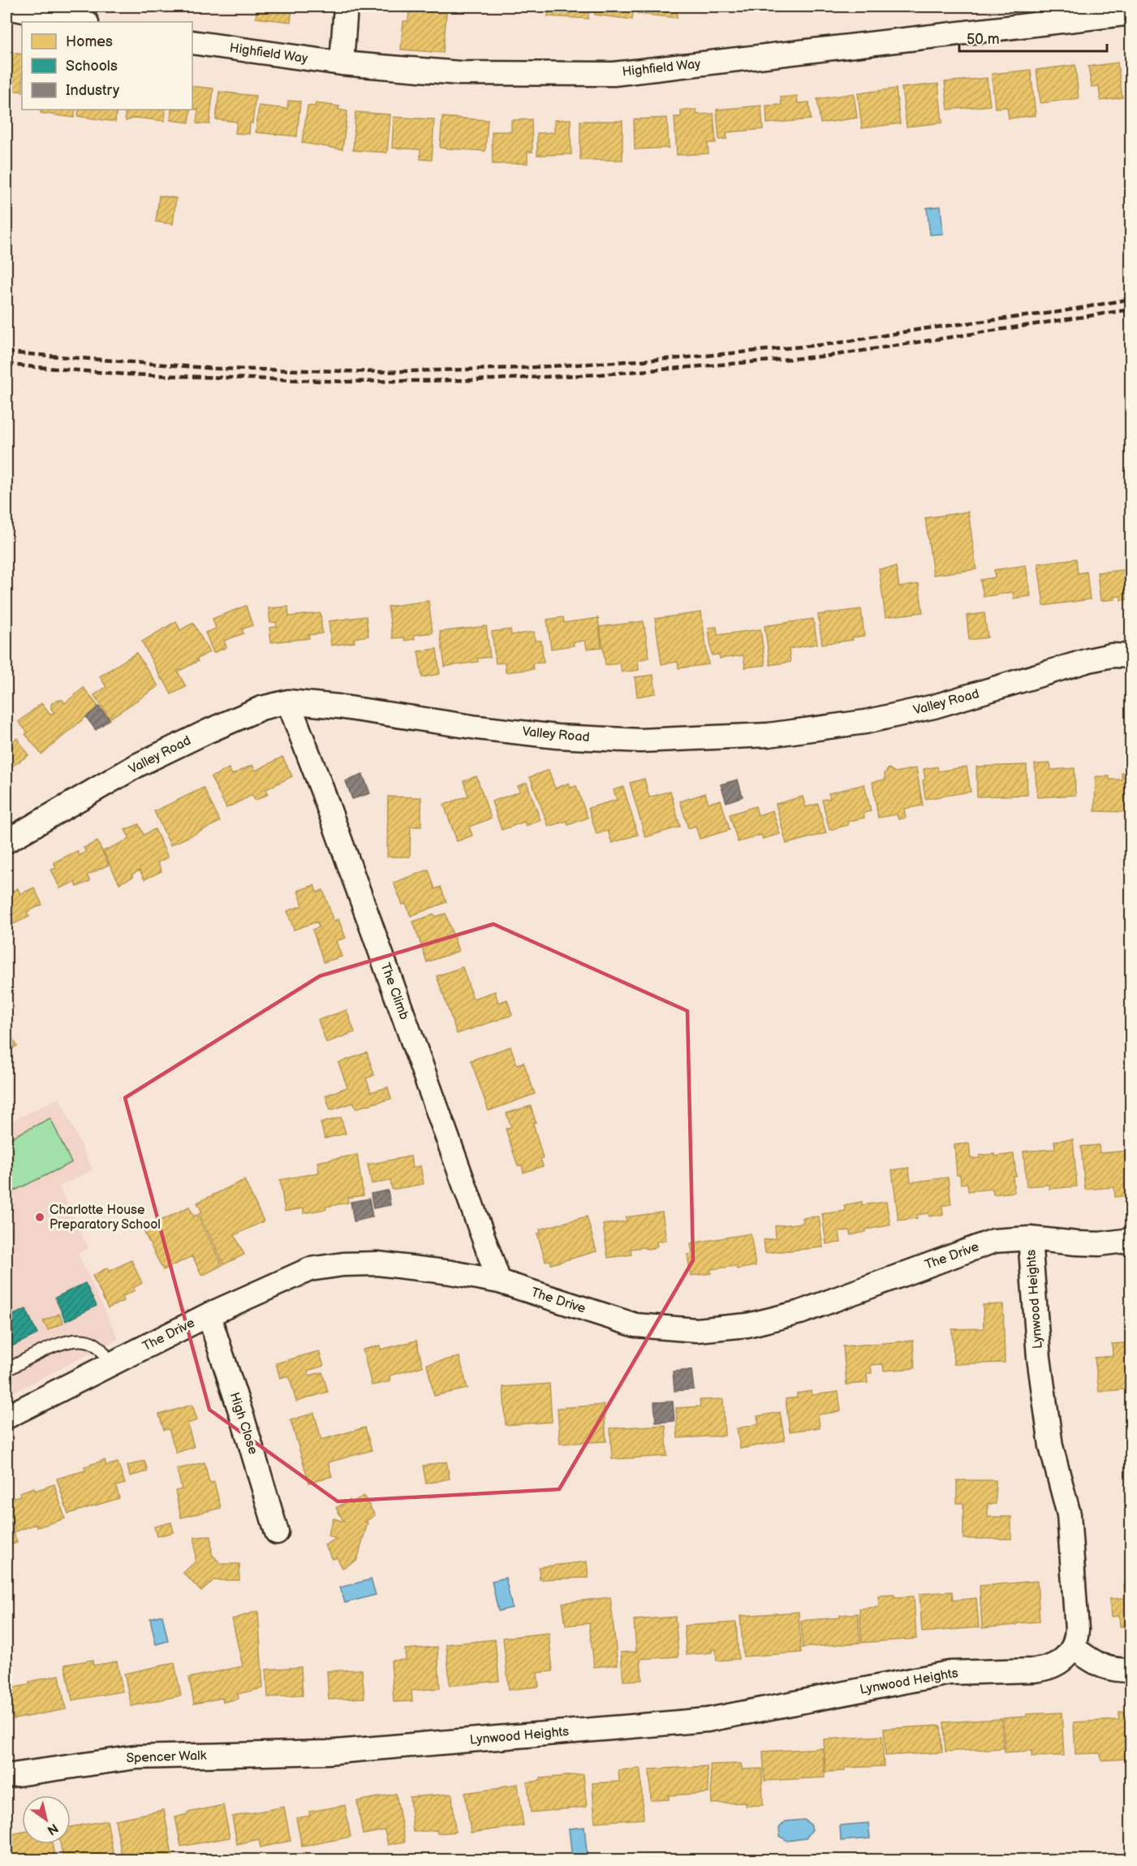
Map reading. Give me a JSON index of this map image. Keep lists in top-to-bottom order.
{
  "streets": {
    "street": [
      "Highfield Way",
      "Valley Road",
      "The Climb",
      "The Drive",
      "Lynwood Heights",
      "High Close",
      "Spencer Walk"
    ]
  },
  "crossings": [
    ["Valley Road", "The Climb"],
    ["The Climb", "The Drive"],
    ["The Drive", "Lynwood Heights"],
    ["The Drive", "High Close"],
    ["Lynwood Heights", "Spencer Walk"]
  ],
  "places": ["Charlotte House Preparatory School"],
  "legend": ["Homes", "Schools", "Industry"],
  "scale_bar": "50 m",
  "north": "bottom right"
}
